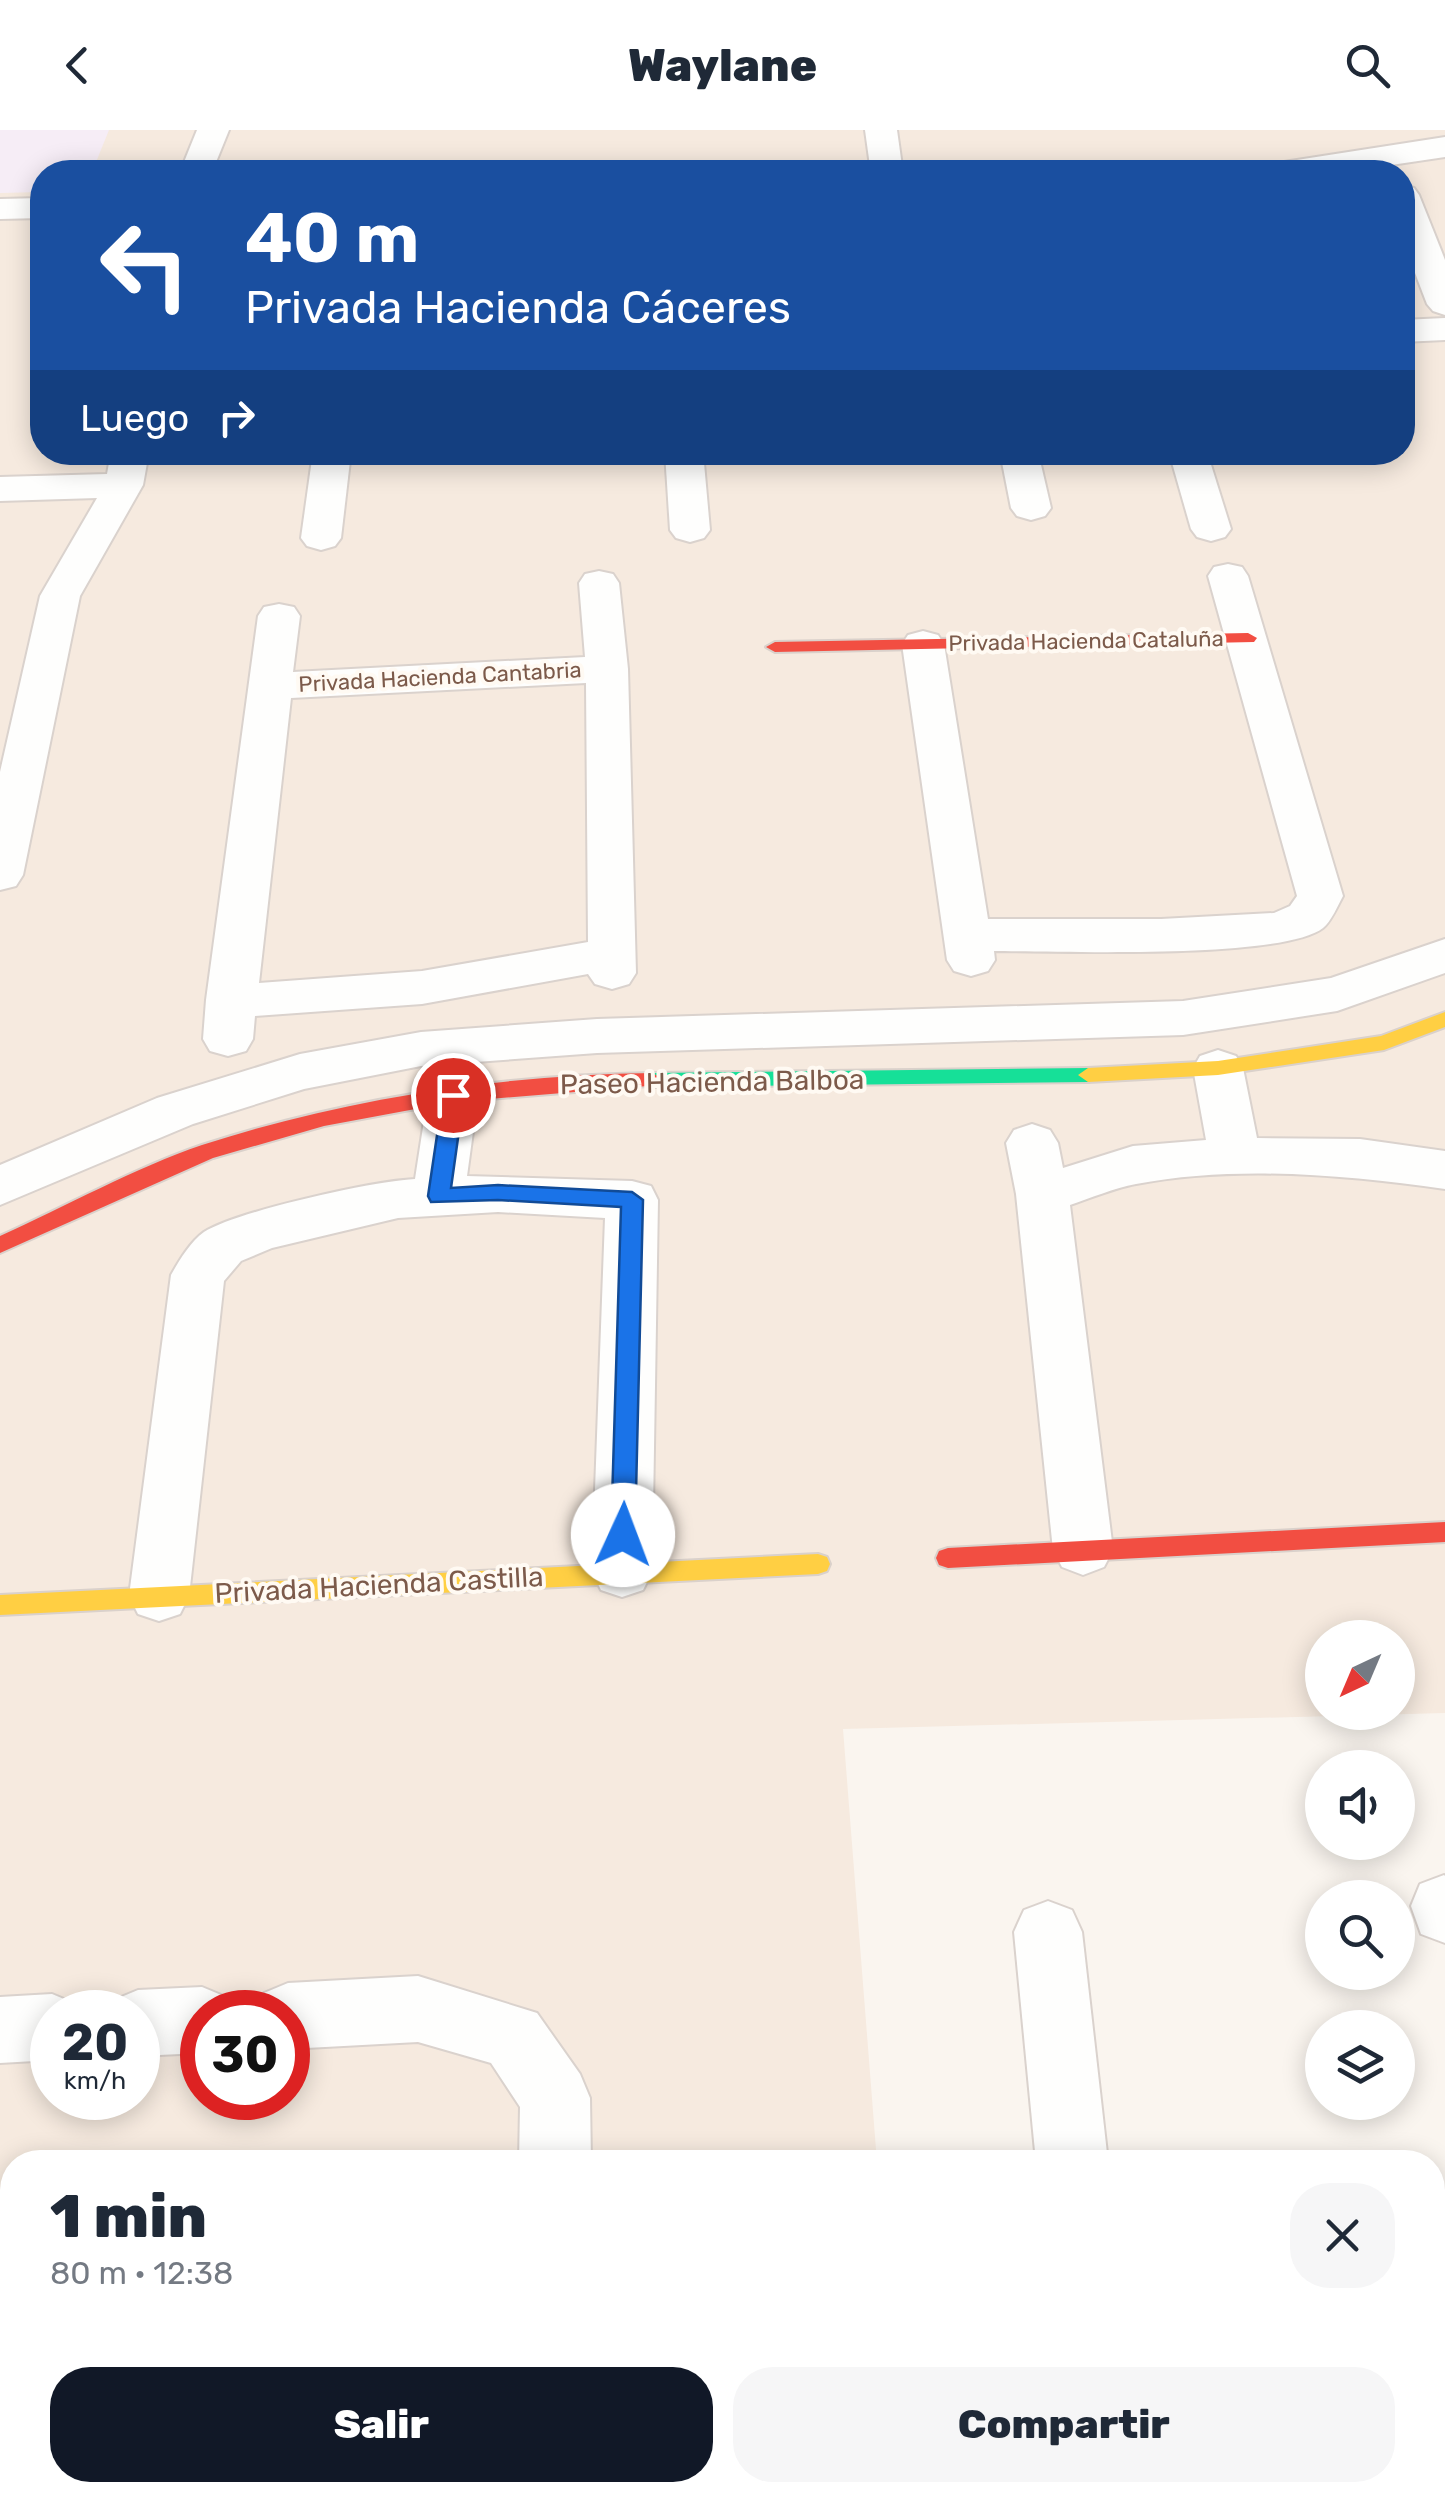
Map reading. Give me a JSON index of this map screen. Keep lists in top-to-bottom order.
{
  "streets": {
    "street": [
      "Privada Hacienda Cataluña",
      "Privada Hacienda Cantabria",
      "Paseo Hacienda Balboa",
      "Privada Hacienda Castilla"
    ]
  },
  "north": "bottom left",
  "page": {
    "header": "Waylane",
    "turn": ["40 m", "Privada Hacienda Cáceres"],
    "then": "Luego",
    "speed": "20 km/h",
    "limit": "30",
    "heading": ["1 min", "80 m · 12:38"],
    "buttons": ["Salir", "Compartir"]
  }
}
